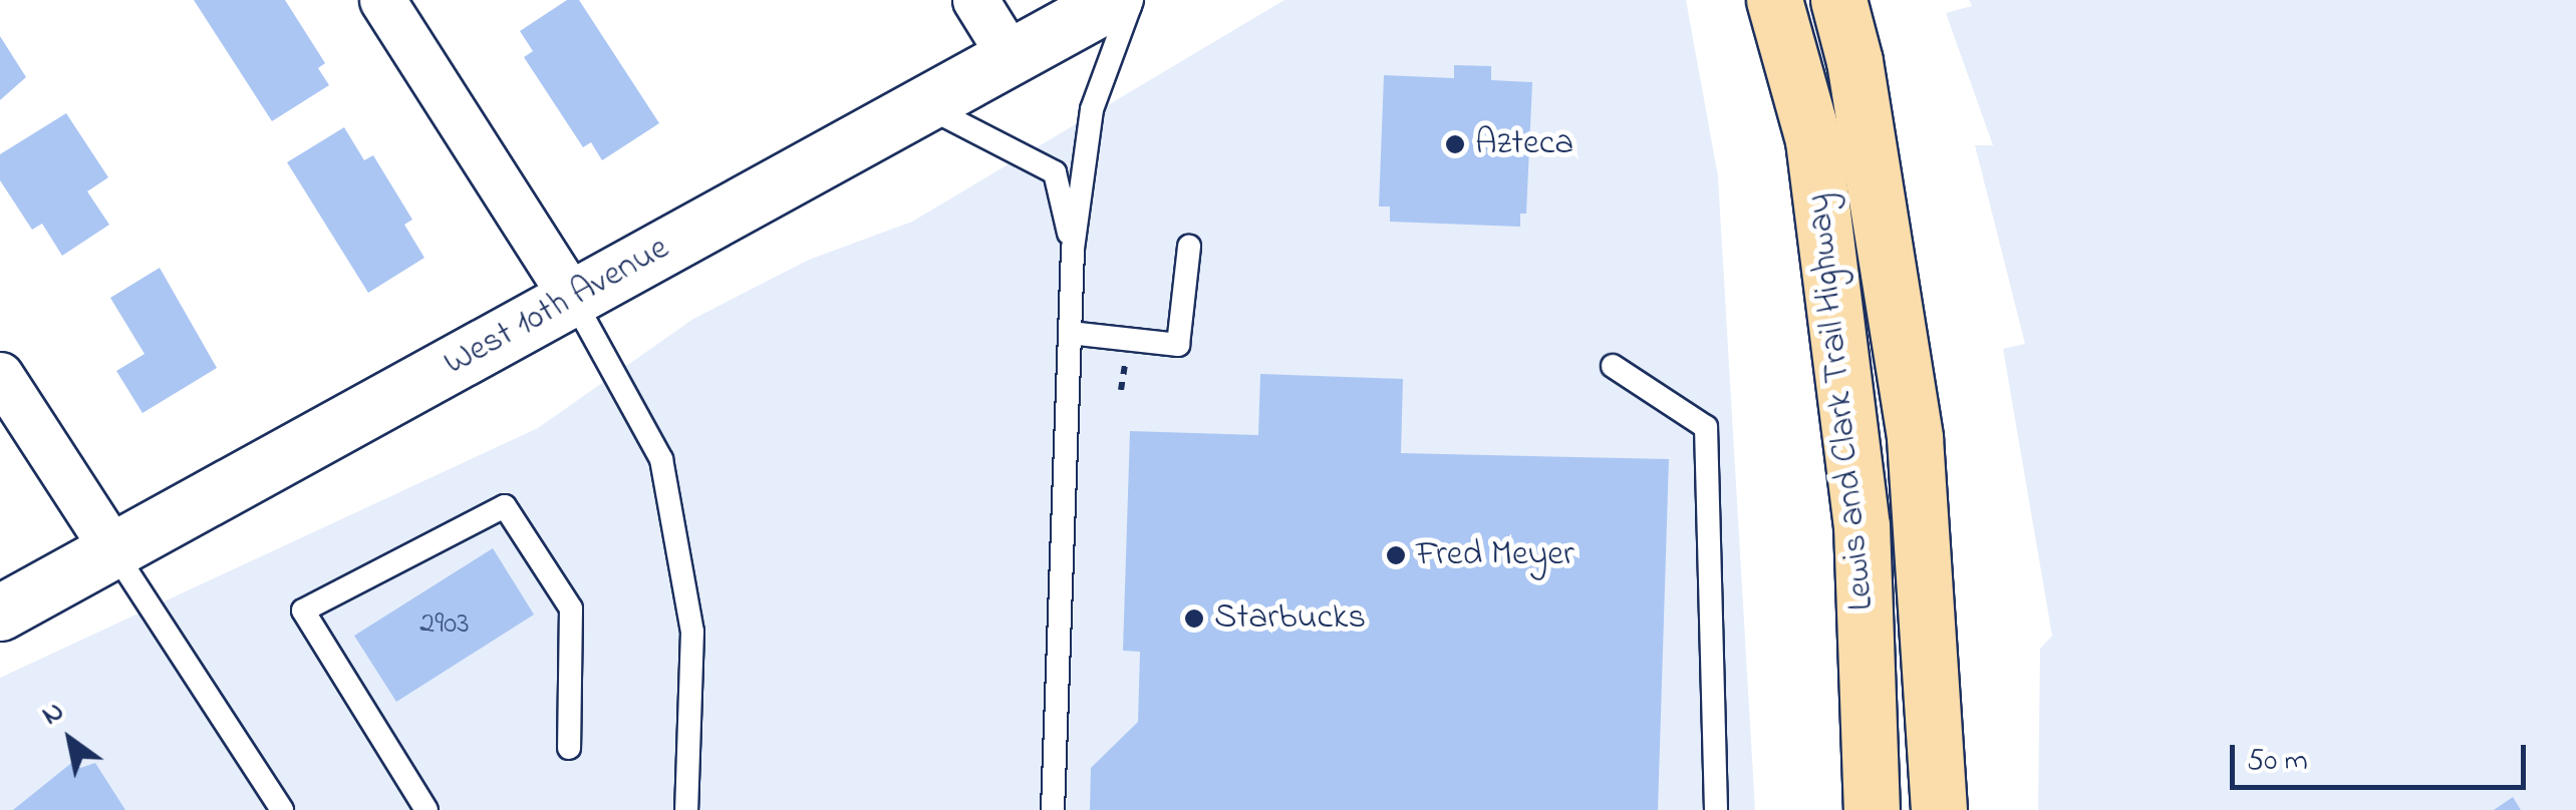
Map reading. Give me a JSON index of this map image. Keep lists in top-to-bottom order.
{
  "streets": {
    "highway": ["Lewis and Clark Trail Highway"],
    "main road": ["West 10th Avenue"]
  },
  "places": ["Azteca", "Fred Meyer", "Starbucks"],
  "house_numbers": ["2903"],
  "scale_bar": "50 m",
  "north": "top left"
}
